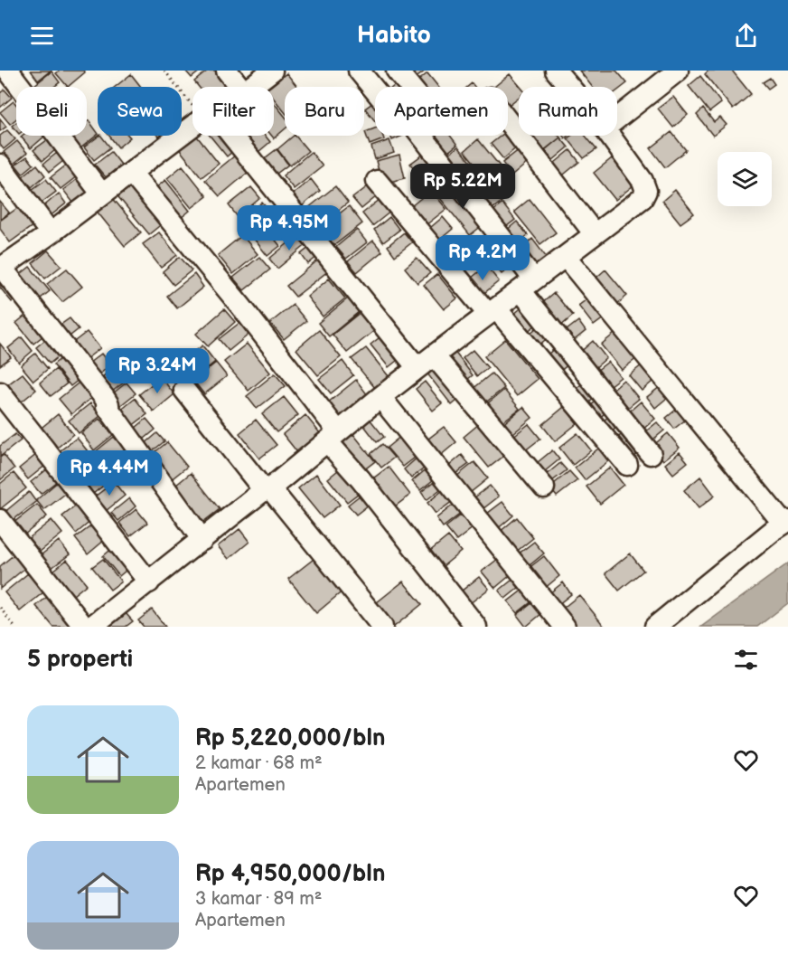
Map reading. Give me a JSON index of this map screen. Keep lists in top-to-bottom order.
{
  "page": {
    "header": "Habito",
    "chip": [
      "Beli",
      "Sewa",
      "Filter",
      "Baru",
      "Apartemen",
      "Rumah"
    ],
    "price": [
      "Rp 5.22M",
      "Rp 4.95M",
      "Rp 4.2M",
      "Rp 3.24M",
      "Rp 4.44M"
    ],
    "heading": "5 properti",
    "list": [
      {
        "name": "Rp 5,220,000/bln",
        "note": "2 kamar · 68 m² · Apartemen"
      },
      {
        "name": "Rp 4,950,000/bln",
        "note": "3 kamar · 89 m² · Apartemen"
      }
    ]
  }
}
